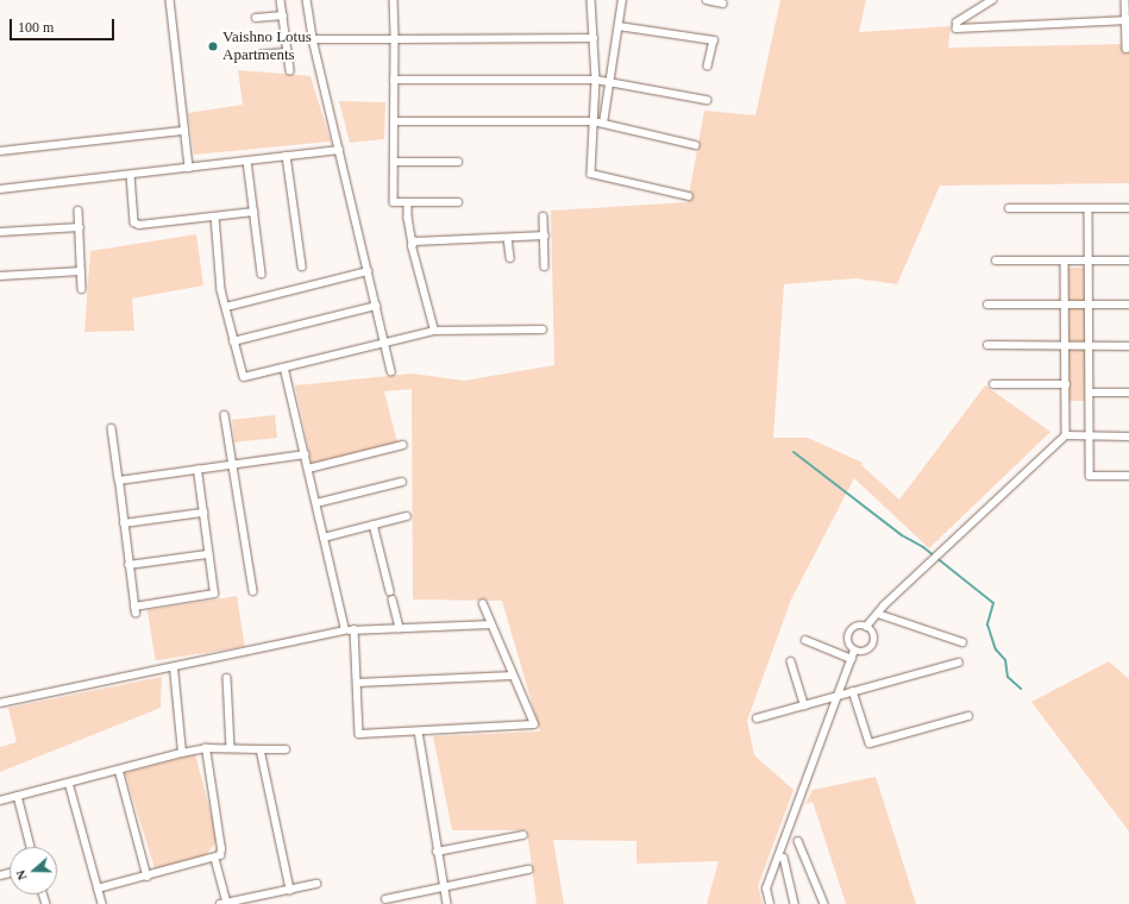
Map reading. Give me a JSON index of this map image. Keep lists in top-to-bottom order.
{
  "places": ["Vaishno Lotus Apartments"],
  "scale_bar": "100 m",
  "north": "left"
}
